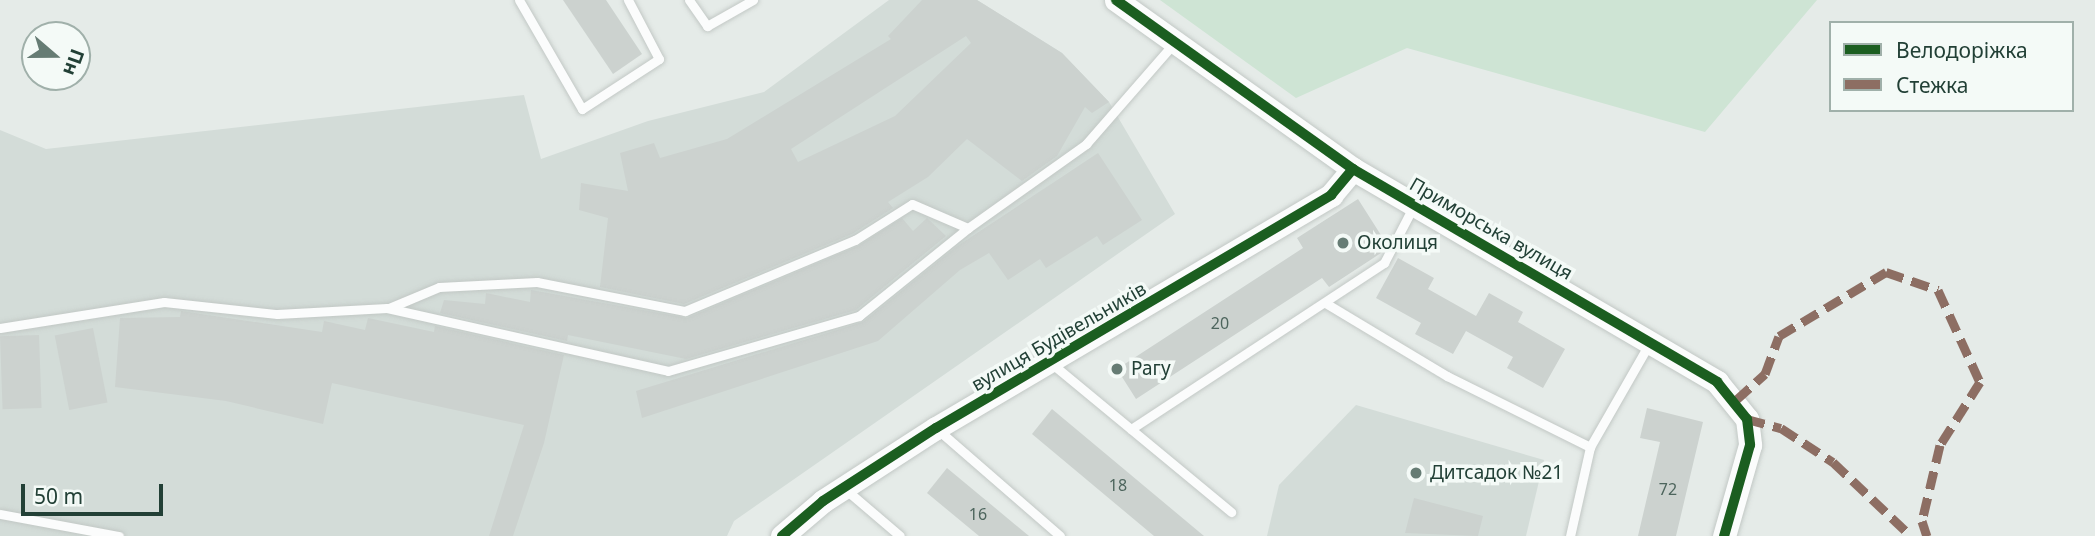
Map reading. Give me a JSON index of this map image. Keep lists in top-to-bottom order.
{
  "streets": {
    "street": ["Приморська вулиця", "вулиця Будівельників"]
  },
  "crossings": [
    ["Приморська вулиця", "вулиця Будівельників"]
  ],
  "places": ["Околиця", "Рагу", "Дитсадок №21"],
  "house_numbers": [
    "20",
    "18",
    "72",
    "16"
  ],
  "legend": ["Велодоріжка", "Стежка"],
  "scale_bar": "50 m",
  "north": "right"
}
